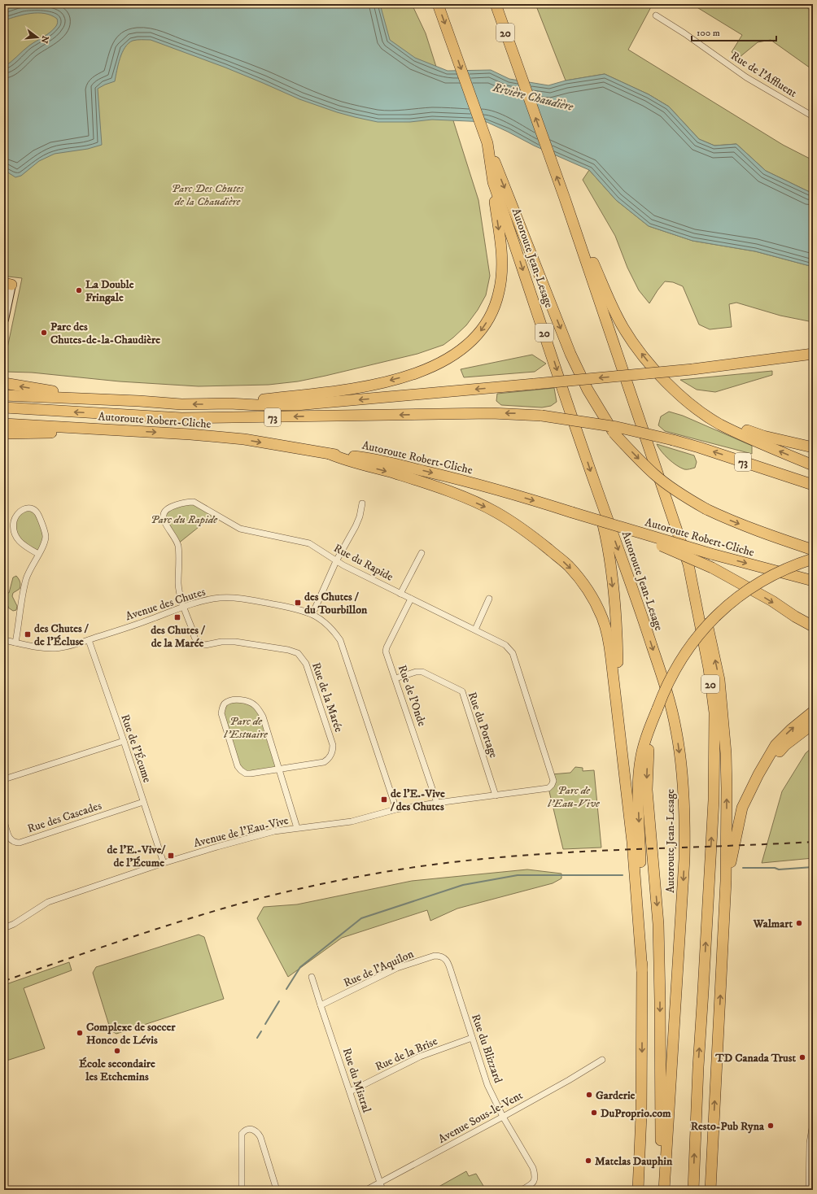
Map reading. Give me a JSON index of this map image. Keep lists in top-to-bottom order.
{
  "streets": {
    "highway": [
      "20",
      "Autoroute Jean-Lesage",
      "73",
      "Autoroute Robert-Cliche"
    ],
    "street": [
      "Rue de l'Affluent",
      "Rue du Rapide",
      "Avenue des Chutes",
      "Rue de l'Onde",
      "Rue de la Marée",
      "Rue du Portage",
      "Rue de l'Écume",
      "Rue des Cascades",
      "Avenue de l'Eau-Vive",
      "Rue de l'Aquilon",
      "Rue du Blizzard",
      "Rue de la Brise",
      "Rue du Mistral",
      "Avenue Sous-le-Vent"
    ]
  },
  "crossings": [
    ["Rue du Rapide", "Avenue des Chutes"],
    ["Rue du Rapide", "Rue de l'Onde"],
    ["Rue du Rapide", "Rue de la Marée"],
    ["Rue du Rapide", "Avenue de l'Eau-Vive"],
    ["Avenue des Chutes", "Rue de la Marée"],
    ["Avenue des Chutes", "Rue de l'Écume"],
    ["Avenue des Chutes", "Avenue de l'Eau-Vive"],
    ["Rue de l'Onde", "Rue du Portage"],
    ["Rue de l'Onde", "Avenue de l'Eau-Vive"],
    ["Rue du Portage", "Avenue de l'Eau-Vive"],
    ["Rue de l'Écume", "Rue des Cascades"],
    ["Rue de l'Écume", "Avenue de l'Eau-Vive"],
    ["Rue de l'Aquilon", "Rue du Blizzard"],
    ["Rue de l'Aquilon", "Rue du Mistral"],
    ["Rue du Blizzard", "Rue de la Brise"],
    ["Rue du Blizzard", "Avenue Sous-le-Vent"],
    ["Rue de la Brise", "Rue du Mistral"],
    ["Rue du Mistral", "Avenue Sous-le-Vent"]
  ],
  "water": ["Rivière Chaudière"],
  "parks": [
    "Parc Des Chutes de la Chaudière",
    "Parc du Rapide",
    "Parc de l'Estuaire",
    "Parc de l'Eau-Vive"
  ],
  "places": {
    "other": [
      "La Double Fringale",
      "Parc des Chutes-de-la-Chaudière",
      "Walmart",
      "Complexe de soccer Honco de Lévis",
      "École secondaire les Etchemins",
      "TD Canada Trust",
      "Garderie",
      "DuProprio.com",
      "Resto-Pub Ryna",
      "Matelas Dauphin"
    ],
    "transit": [
      "des Chutes / du Tourbillon",
      "des Chutes / de la Marée",
      "des Chutes / de l'Écluse",
      "de l'E.-Vive / des Chutes",
      "de l'E.-Vive/ de l'Écume"
    ]
  },
  "scale_bar": "100 m",
  "north": "right"
}
